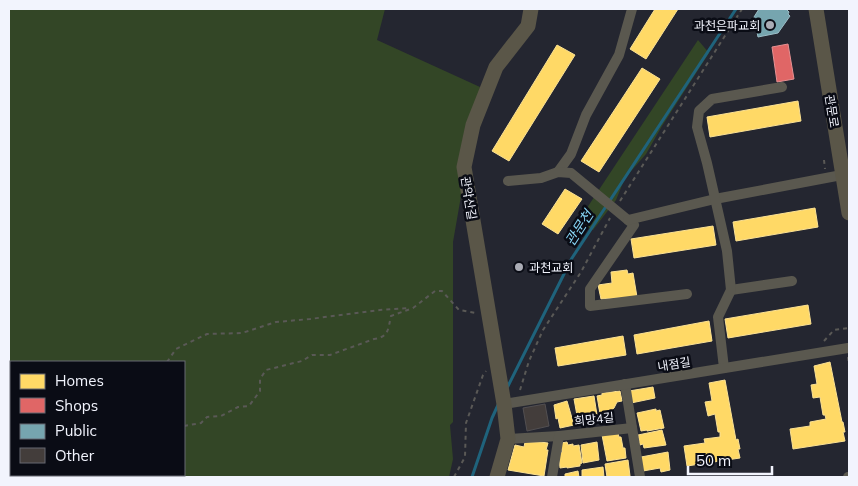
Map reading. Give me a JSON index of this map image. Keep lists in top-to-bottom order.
{
  "streets": {
    "street": [
      "관문로",
      "관악산길",
      "내점길",
      "희망4길"
    ]
  },
  "crossings": [
    ["관악산길", "내점길"],
    ["내점길", "희망4길"]
  ],
  "water": ["관문천"],
  "places": ["과천은파교회", "과천교회"],
  "legend": [
    "Homes",
    "Shops",
    "Public",
    "Other"
  ],
  "scale_bar": "50 m"
}
